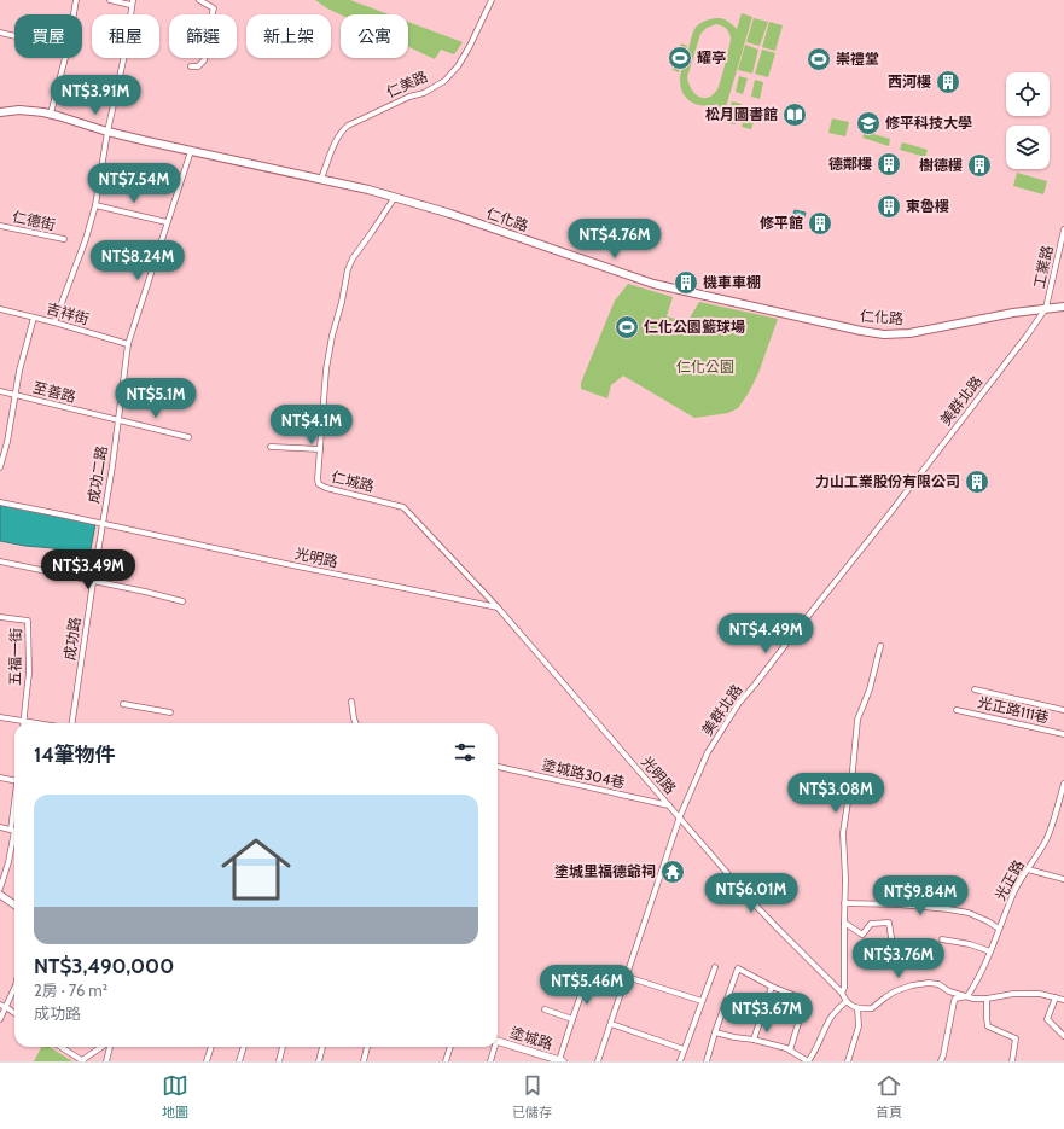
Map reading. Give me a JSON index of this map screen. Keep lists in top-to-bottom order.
{
  "streets": {
    "main road": ["仁化路"],
    "street": [
      "仁美路",
      "仁德街",
      "工業路",
      "吉祥街",
      "至善路",
      "美群北路",
      "成功二路",
      "仁城路",
      "光明路",
      "成功路",
      "五福一街",
      "光正路111巷",
      "塗城路304巷",
      "光正路",
      "塗城路"
    ]
  },
  "crossings": [
    ["仁美路", "仁化路"],
    ["仁化路", "工業路"],
    ["仁化路", "美群北路"],
    ["仁化路", "成功二路"],
    ["仁化路", "仁城路"],
    ["工業路", "美群北路"],
    ["吉祥街", "成功二路"],
    ["至善路", "成功二路"],
    ["美群北路", "光明路"],
    ["成功二路", "光明路"],
    ["成功二路", "成功路"],
    ["仁城路", "光明路"],
    ["光明路", "成功路"],
    ["光明路", "塗城路304巷"]
  ],
  "parks": ["仁化公園"],
  "places": {
    "sports": ["耀亭", "崇禮堂", "仁化公園籃球場"],
    "building": [
      "西河樓",
      "德鄰樓",
      "樹德樓",
      "東魯樓",
      "修平館",
      "機車車棚",
      "力山工業股份有限公司"
    ],
    "library": ["松月圖書館"],
    "school or university": ["修平科技大學"],
    "temple": ["塗城里福德爺祠"]
  },
  "page": {
    "chip": [
      "買屋",
      "租屋",
      "篩選",
      "新上架",
      "公寓"
    ],
    "price": [
      "NT$3.91M",
      "NT$7.54M",
      "NT$4.76M",
      "NT$8.24M",
      "NT$5.1M",
      "NT$4.1M",
      "NT$3.49M",
      "NT$4.49M",
      "NT$3.08M",
      "NT$6.01M",
      "NT$9.84M",
      "NT$3.76M",
      "NT$5.46M",
      "NT$3.67M"
    ],
    "heading": "14筆物件",
    "list": [
      {
        "name": "NT$3,490,000",
        "note": "2房 · 76 m² · 成功路"
      }
    ],
    "tabs": ["地圖", "已儲存", "首頁"]
  }
}
